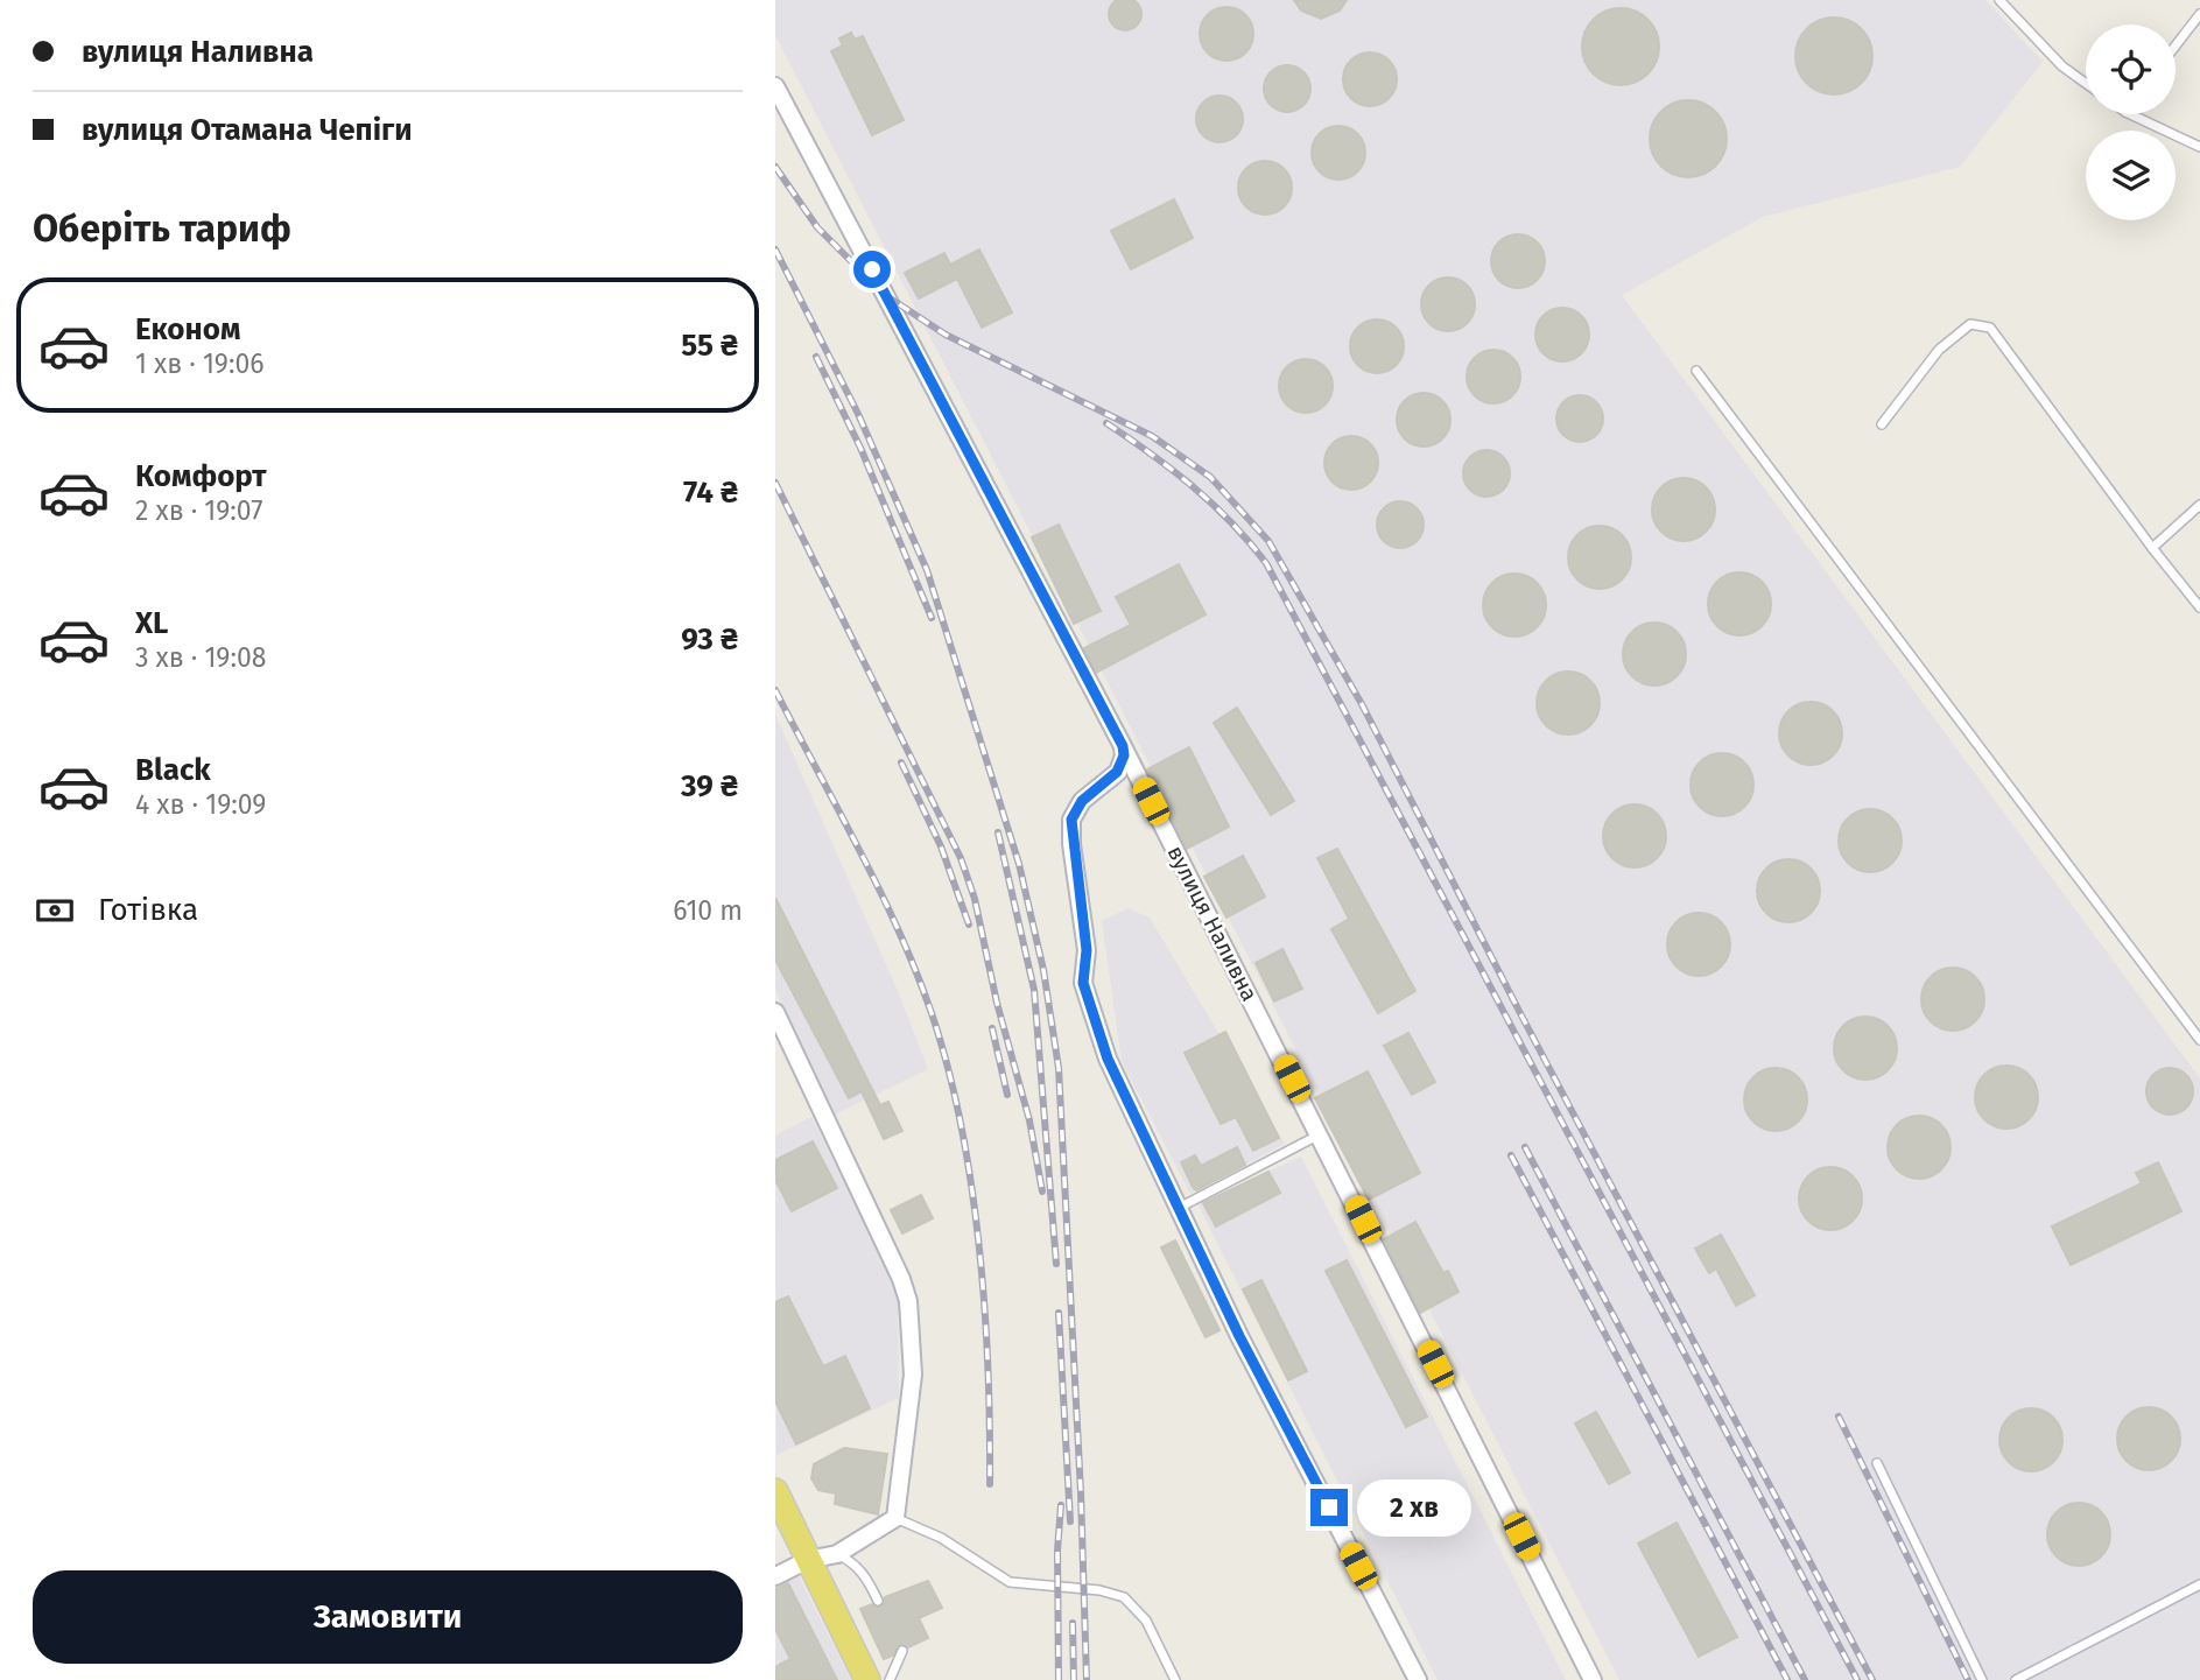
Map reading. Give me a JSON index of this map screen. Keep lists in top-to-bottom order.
{
  "streets": {
    "street": ["вулиця Наливна"]
  },
  "page": {
    "banner": ["вулиця Наливна", "вулиця Отамана Чепіги"],
    "heading": "Оберіть тариф",
    "list": [
      {
        "name": "Економ",
        "note": "1 хв · 19:06",
        "value": "55 ₴"
      },
      {
        "name": "Комфорт",
        "note": "2 хв · 19:07",
        "value": "74 ₴"
      },
      {
        "name": "XL",
        "note": "3 хв · 19:08",
        "value": "93 ₴"
      },
      {
        "name": "Black",
        "note": "4 хв · 19:09",
        "value": "39 ₴"
      }
    ],
    "pay": ["Готівка", "610 m"],
    "bubble": "2 хв",
    "buttons": "Замовити"
  }
}
